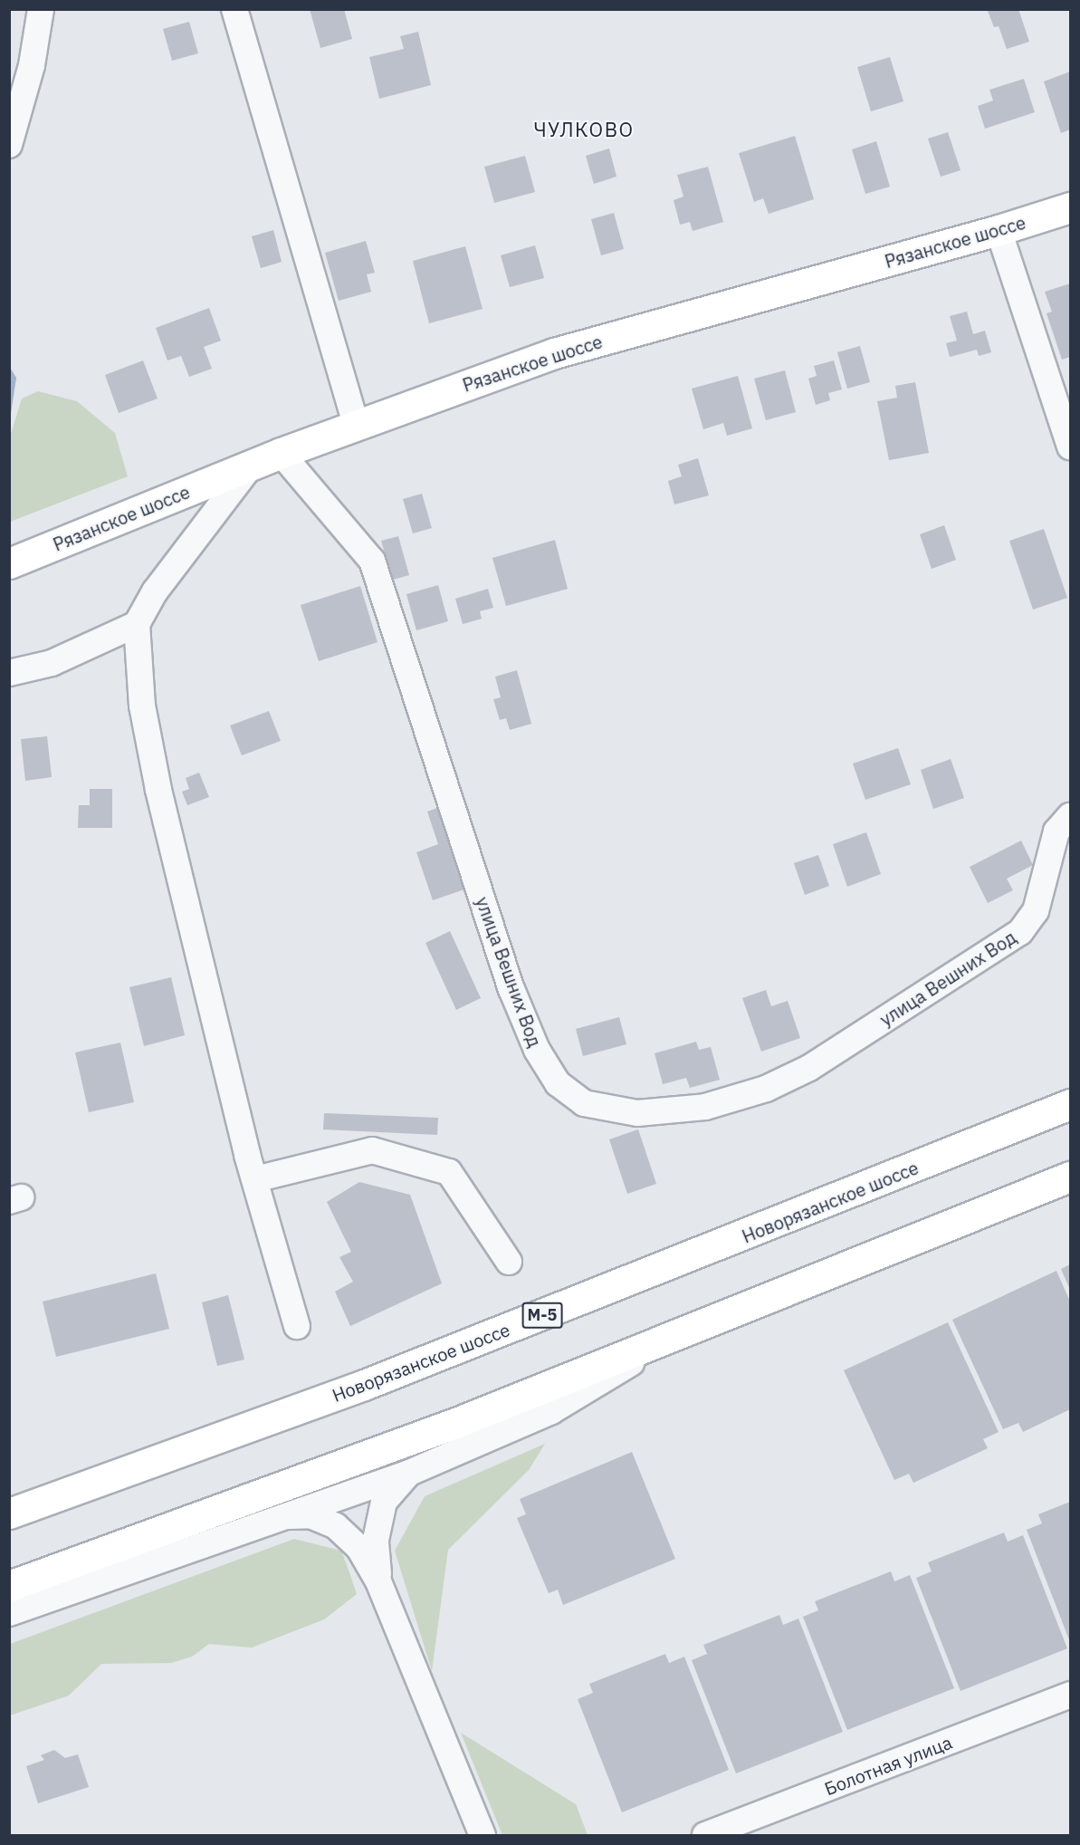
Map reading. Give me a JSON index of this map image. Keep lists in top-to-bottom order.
{
  "streets": {
    "main road": ["Рязанское шоссе", "Новорязанское шоссе", "М-5"],
    "street": ["улица Вешних Вод", "Болотная улица"]
  },
  "crossings": [
    ["Рязанское шоссе", "улица Вешних Вод"]
  ],
  "districts": ["ЧУЛКОВО"]
}
